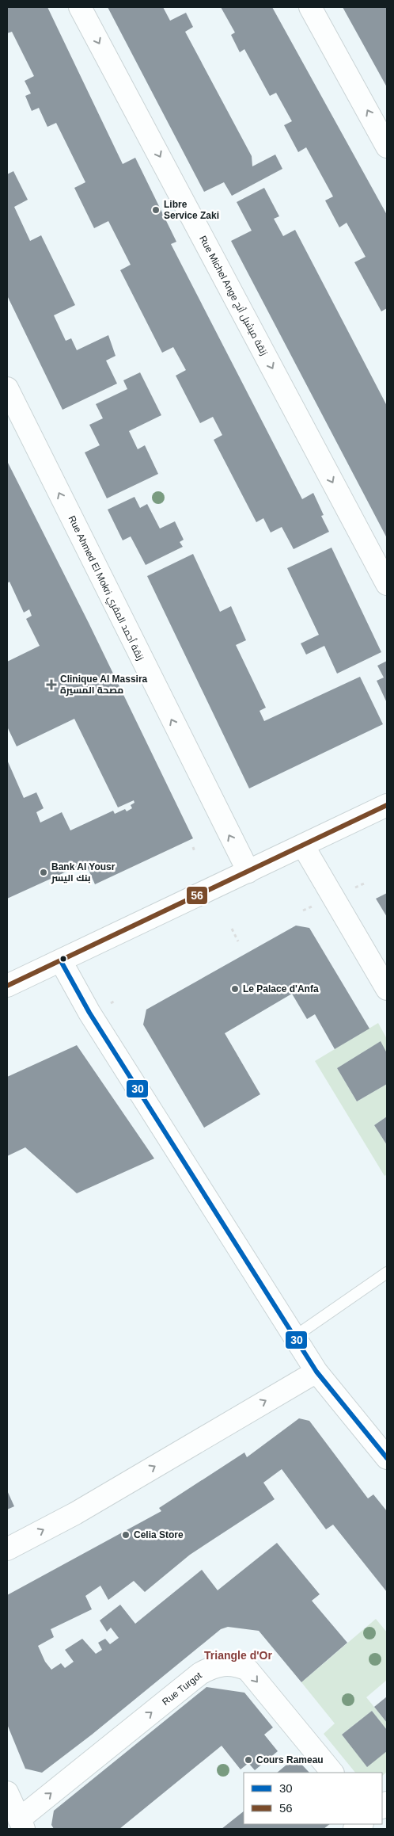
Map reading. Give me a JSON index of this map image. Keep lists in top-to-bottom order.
{
  "streets": {
    "street": ["Rue Michel Ange زنقة ميشبل أنج", "Rue Ahmed El Mokri زنقة أحمد المقري", "Rue Turgot"]
  },
  "one_way": ["Rue Michel Ange زنقة ميشبل أنج", "Rue Ahmed El Mokri زنقة أحمد المقري"],
  "districts": ["Triangle d'Or"],
  "places": {
    "other": [
      "Libre Service Zaki",
      "Bank Al Yousr بنك اليسر",
      "Le Palace d'Anfa",
      "Celia Store",
      "Cours Rameau"
    ],
    "health": ["Clinique Al Massira مصحة المسيرة"]
  },
  "lines": ["transit line 56", "transit line 30"],
  "legend": ["30", "56"]
}
